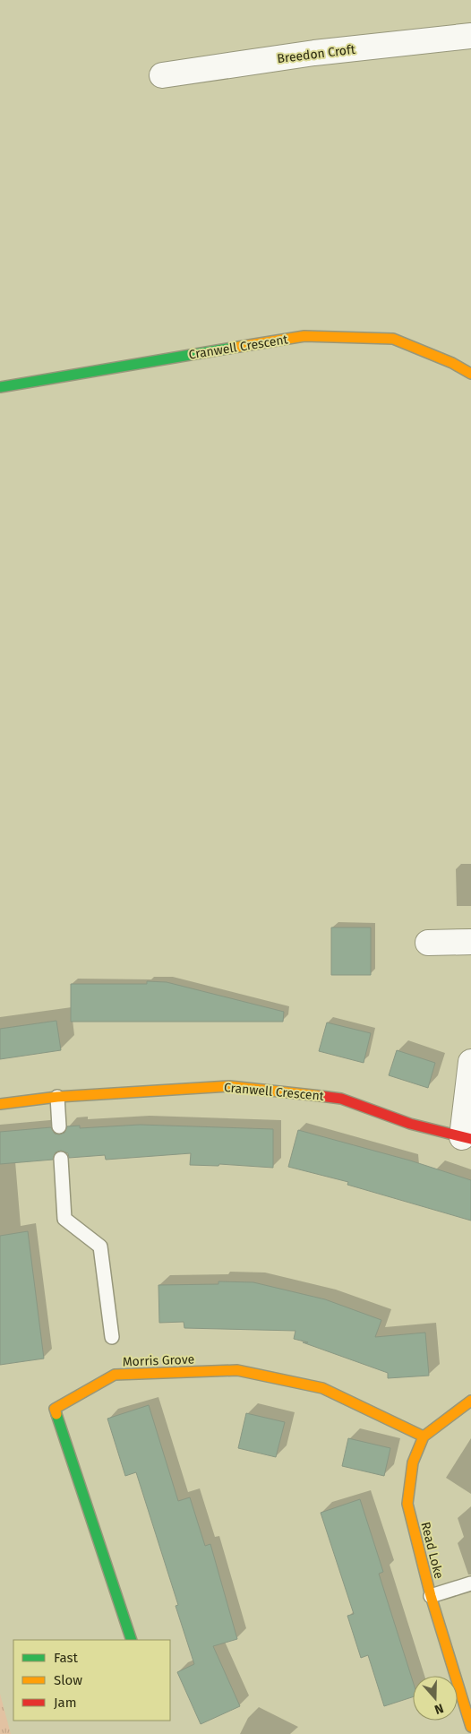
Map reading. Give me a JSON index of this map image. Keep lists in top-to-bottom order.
{
  "streets": {
    "street": [
      "Breedon Croft",
      "Cranwell Crescent",
      "Morris Grove",
      "Read Loke"
    ]
  },
  "crossings": [
    ["Morris Grove", "Read Loke"]
  ],
  "legend": ["Fast", "Slow", "Jam"],
  "north": "bottom"
}
